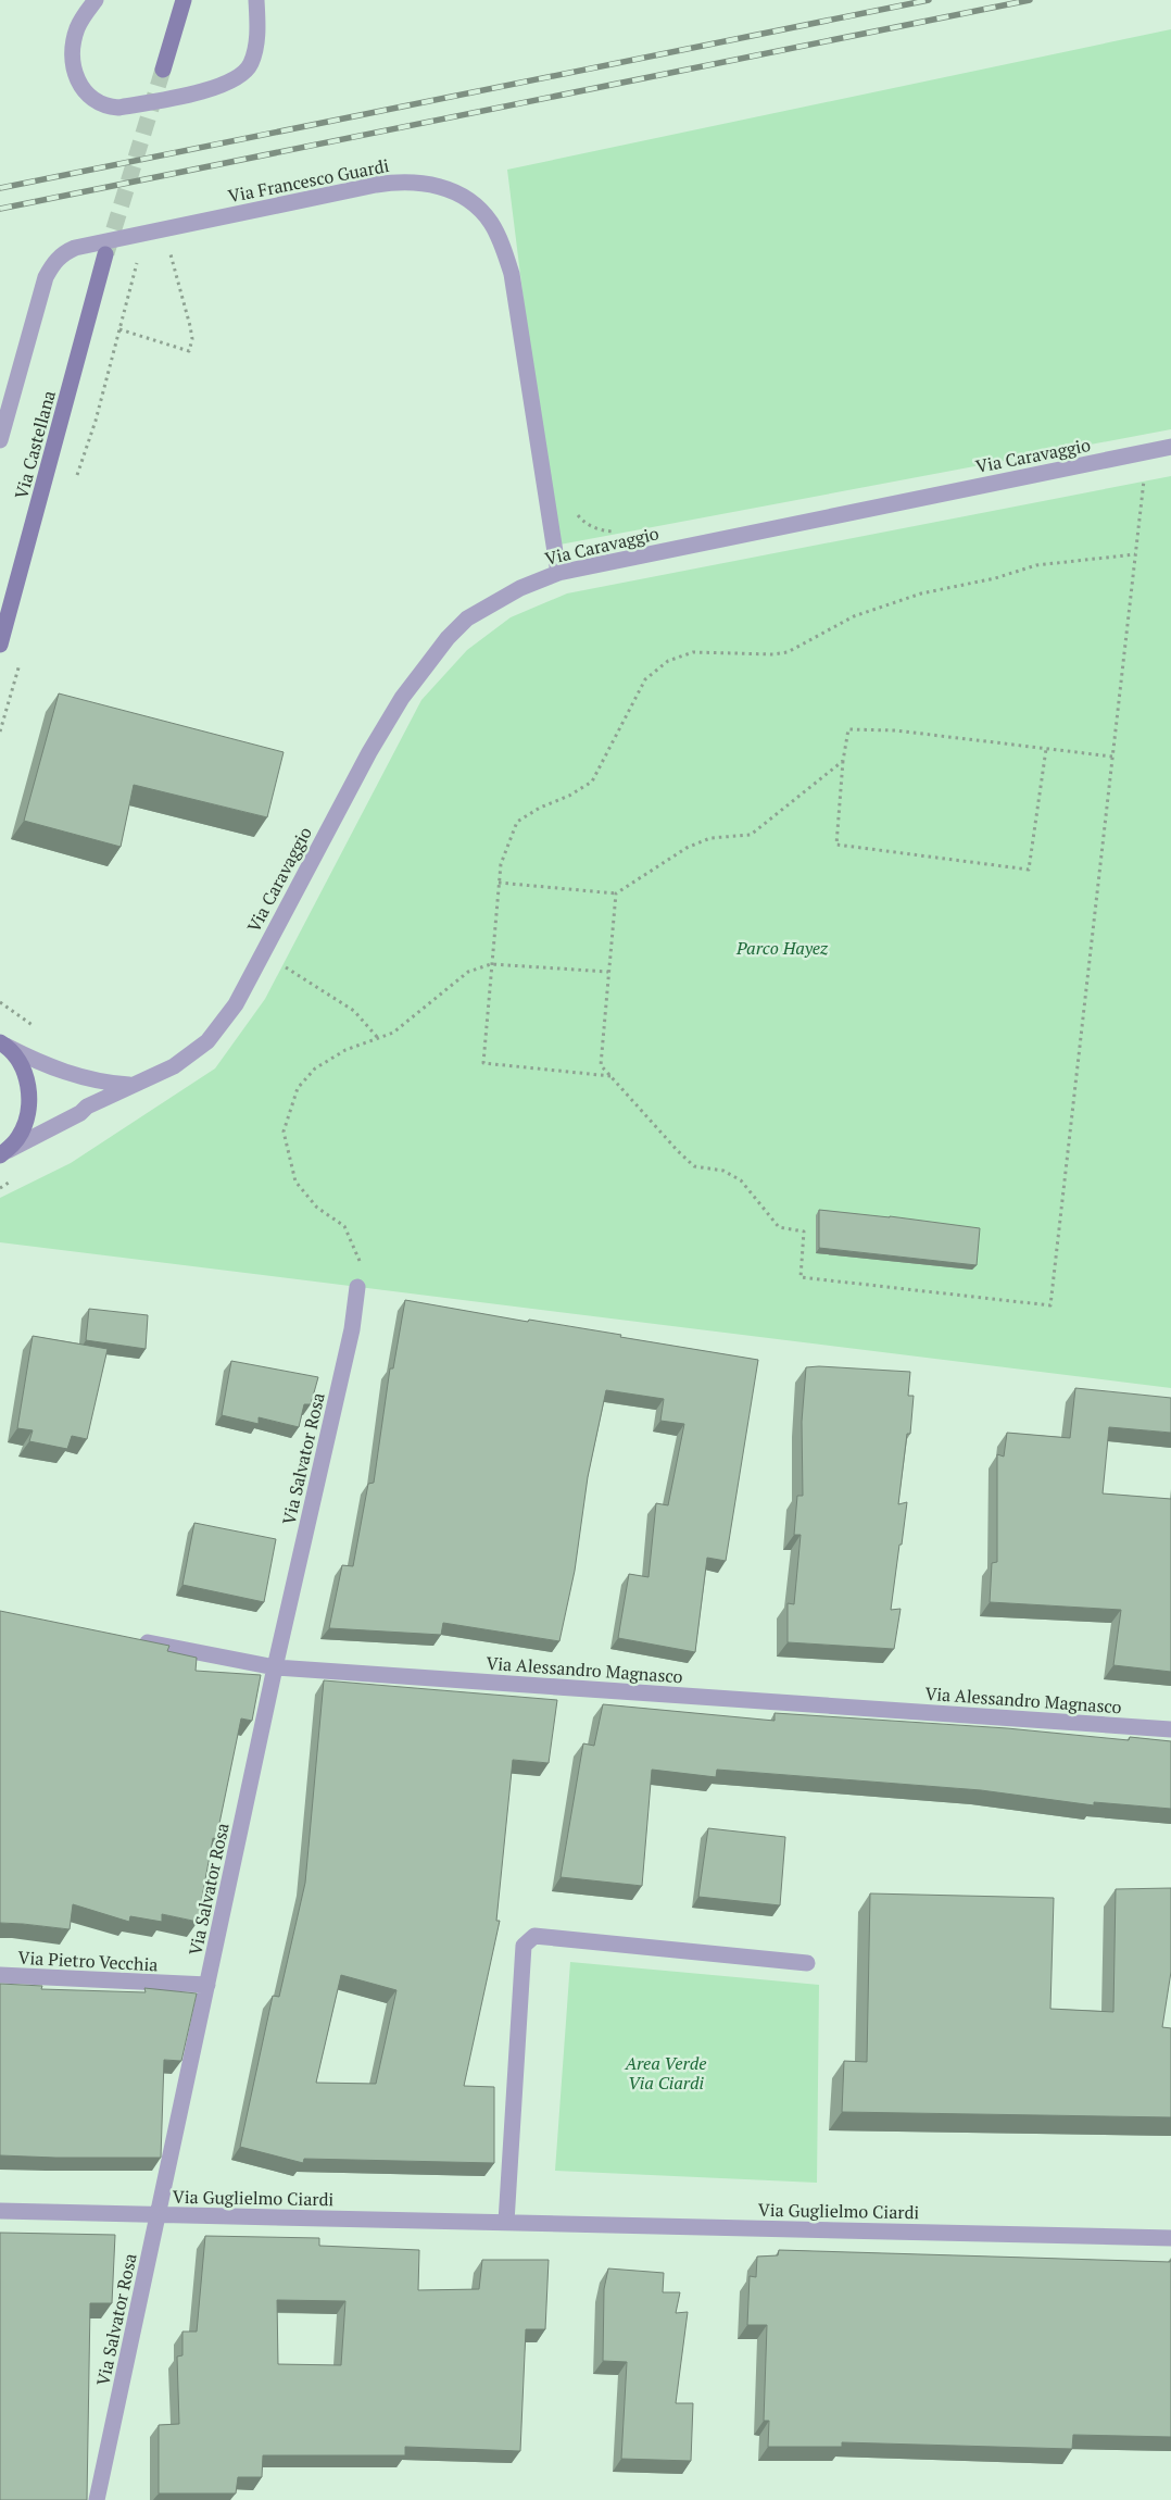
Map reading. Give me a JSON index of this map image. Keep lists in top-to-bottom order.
{
  "streets": {
    "street": [
      "Via Francesco Guardi",
      "Via Castellana",
      "Via Caravaggio",
      "Via Salvator Rosa",
      "Via Alessandro Magnasco",
      "Via Pietro Vecchia",
      "Via Guglielmo Ciardi"
    ]
  },
  "crossings": [
    ["Via Francesco Guardi", "Via Caravaggio"],
    ["Via Salvator Rosa", "Via Alessandro Magnasco"],
    ["Via Salvator Rosa", "Via Pietro Vecchia"],
    ["Via Salvator Rosa", "Via Guglielmo Ciardi"]
  ],
  "parks": ["Parco Hayez", "Area Verde Via Ciardi"]
}
